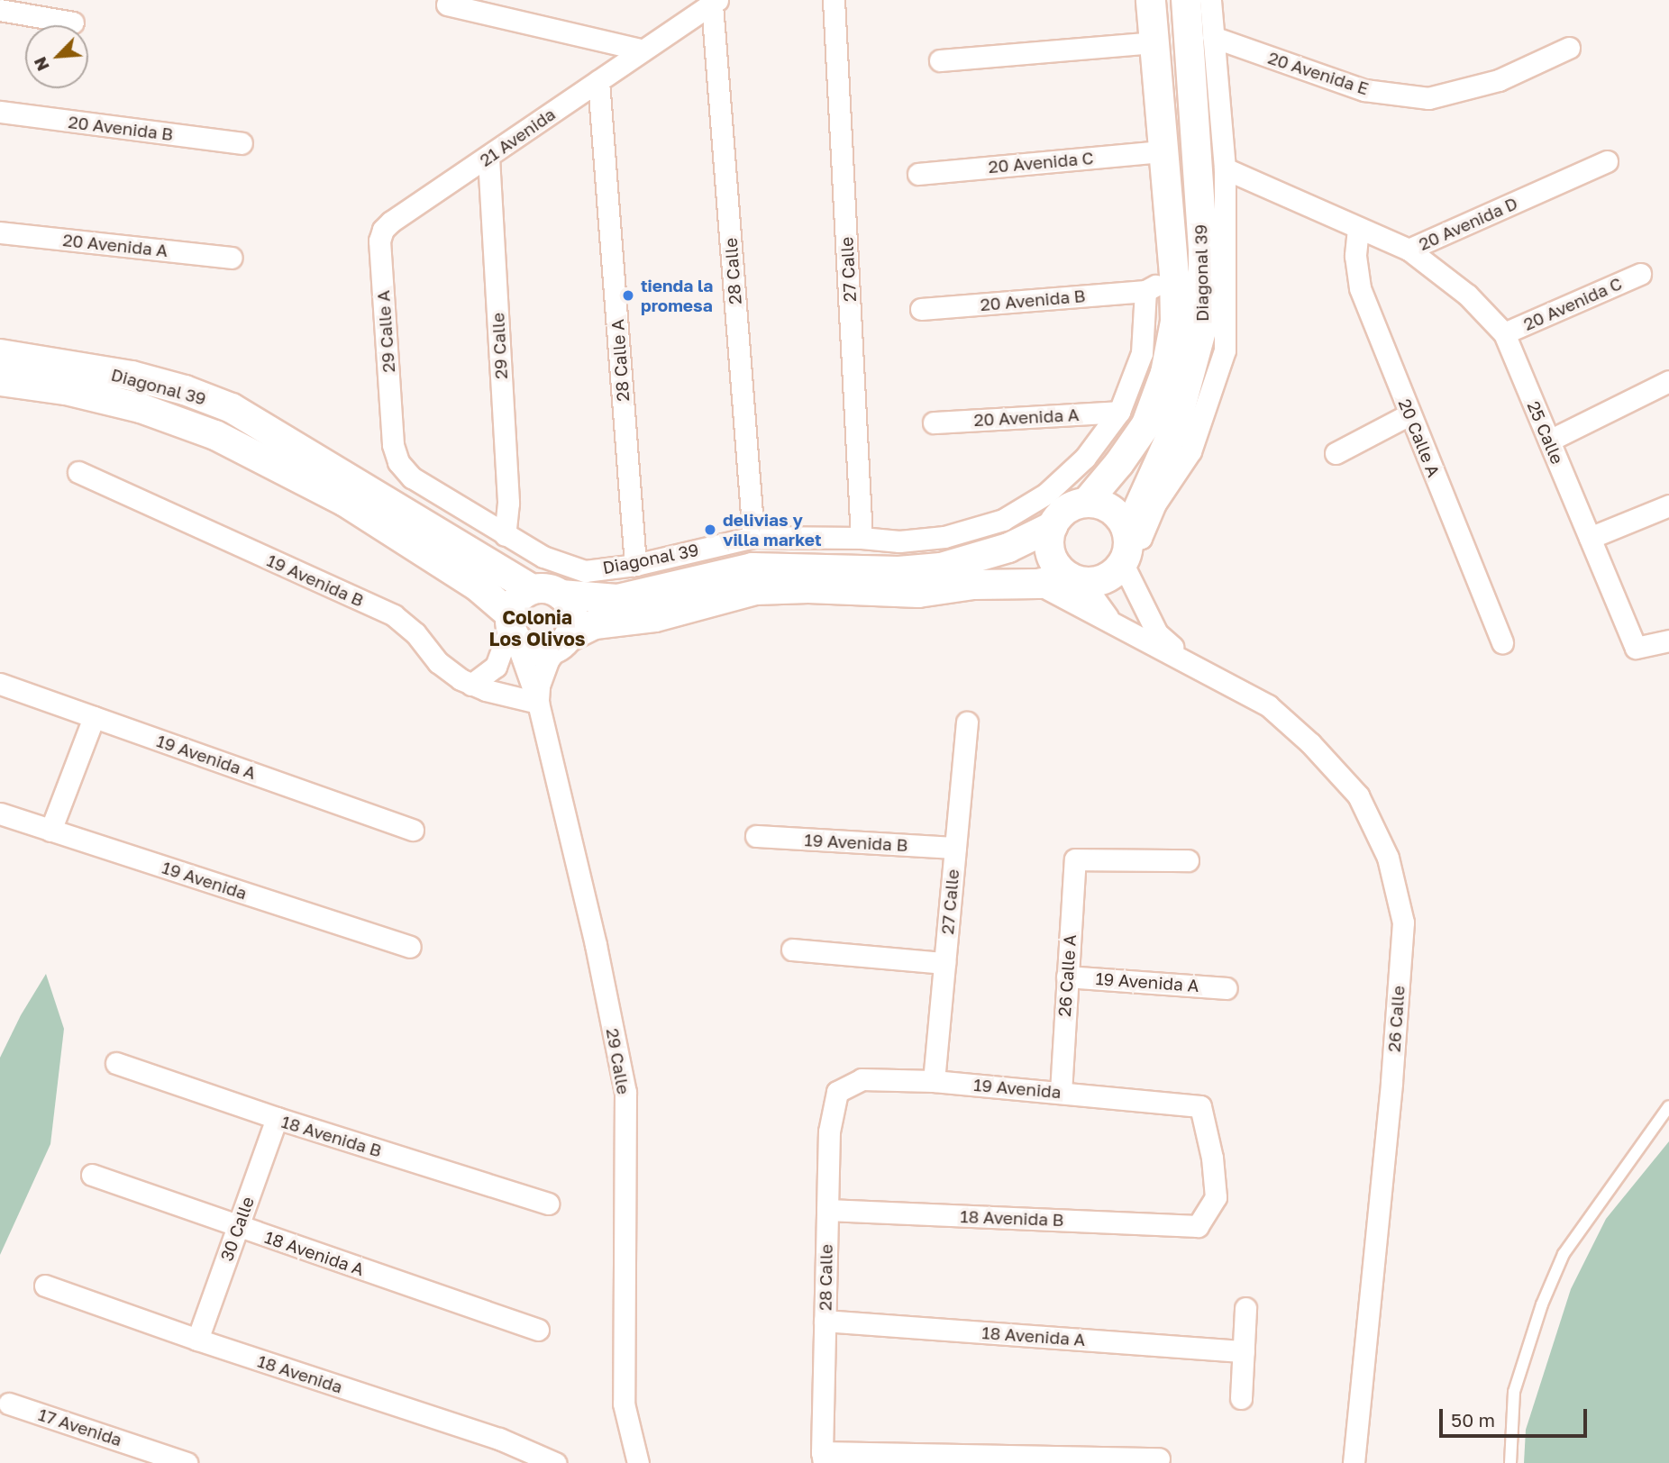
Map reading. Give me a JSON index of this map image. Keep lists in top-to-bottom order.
{
  "streets": {
    "street": [
      "20 Avenida E",
      "20 Avenida B",
      "21 Avenida",
      "20 Avenida C",
      "20 Avenida D",
      "20 Avenida A",
      "27 Calle",
      "28 Calle",
      "Diagonal 39",
      "29 Calle A",
      "29 Calle",
      "28 Calle A",
      "25 Calle",
      "20 Calle A",
      "19 Avenida B",
      "19 Avenida A",
      "19 Avenida",
      "26 Calle A",
      "26 Calle",
      "18 Avenida B",
      "30 Calle",
      "18 Avenida A",
      "18 Avenida",
      "17 Avenida"
    ]
  },
  "crossings": [
    ["20 Avenida B", "Diagonal 39"],
    ["21 Avenida", "28 Calle"],
    ["21 Avenida", "29 Calle A"],
    ["21 Avenida", "29 Calle"],
    ["21 Avenida", "28 Calle A"],
    ["20 Avenida C", "Diagonal 39"],
    ["20 Avenida C", "25 Calle"],
    ["20 Avenida D", "25 Calle"],
    ["20 Avenida D", "20 Calle A"],
    ["20 Avenida A", "Diagonal 39"],
    ["27 Calle", "Diagonal 39"],
    ["27 Calle", "19 Avenida B"],
    ["27 Calle", "19 Avenida"],
    ["28 Calle", "Diagonal 39"],
    ["28 Calle", "19 Avenida"],
    ["28 Calle", "18 Avenida B"],
    ["28 Calle", "18 Avenida A"],
    ["Diagonal 39", "29 Calle A"],
    ["Diagonal 39", "29 Calle"],
    ["Diagonal 39", "28 Calle A"],
    ["Diagonal 39", "26 Calle"],
    ["29 Calle", "19 Avenida B"],
    ["19 Avenida A", "26 Calle A"],
    ["19 Avenida", "26 Calle A"],
    ["19 Avenida", "18 Avenida B"],
    ["18 Avenida B", "30 Calle"],
    ["30 Calle", "18 Avenida A"],
    ["30 Calle", "18 Avenida"]
  ],
  "districts": ["Colonia Los Olivos"],
  "places": ["tienda la promesa", "delivias y villa market"],
  "scale_bar": "50 m",
  "north": "bottom left"
}
